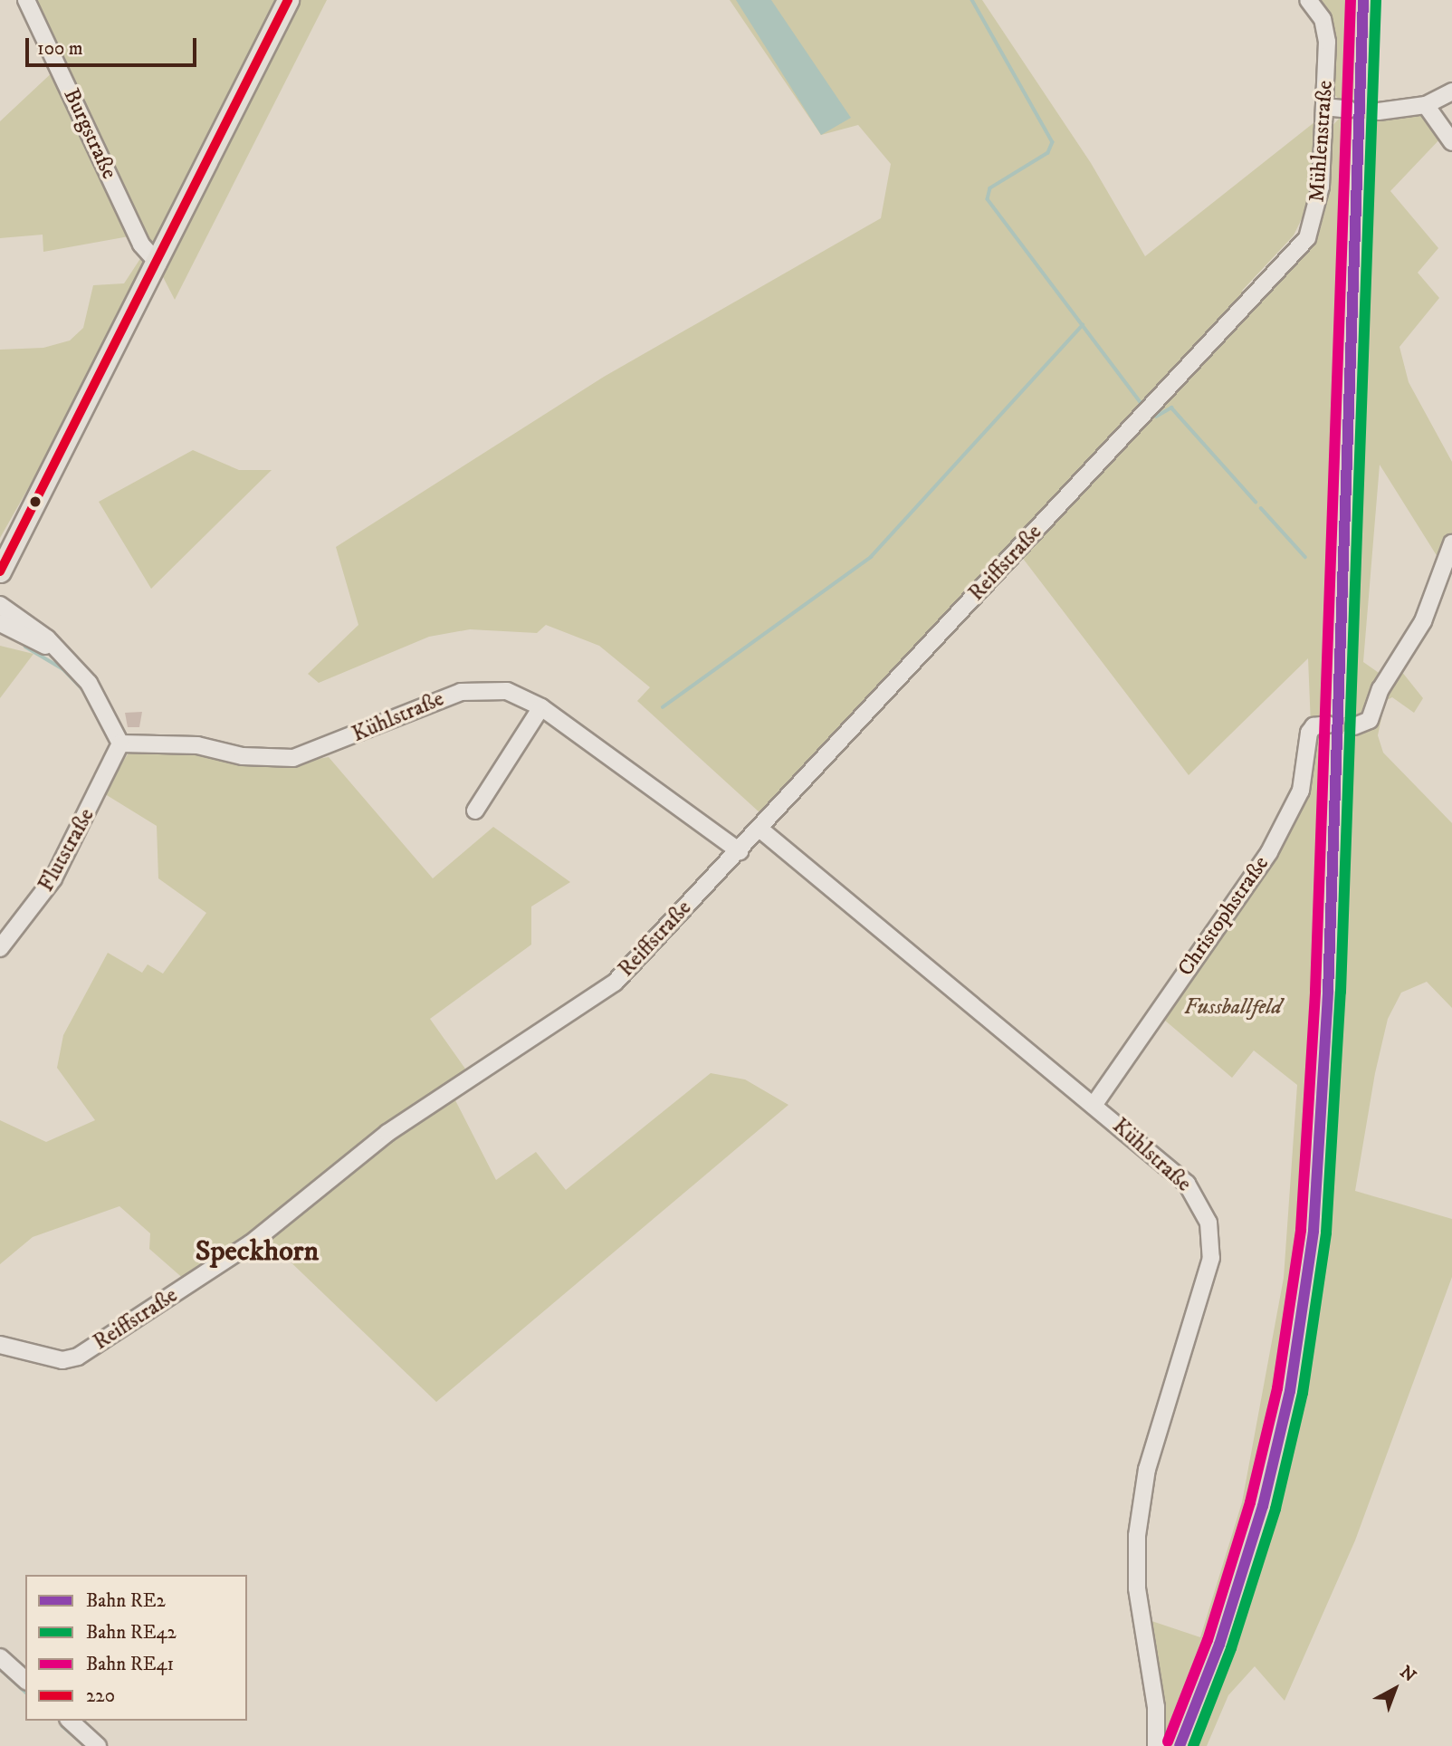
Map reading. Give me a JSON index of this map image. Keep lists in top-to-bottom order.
{
  "streets": {
    "street": [
      "Burgstraße",
      "Mühlenstraße",
      "Reiffstraße",
      "Kühlstraße",
      "Flutstraße",
      "Christophstraße"
    ]
  },
  "crossings": [
    ["Mühlenstraße", "Reiffstraße"],
    ["Reiffstraße", "Kühlstraße"],
    ["Kühlstraße", "Flutstraße"],
    ["Kühlstraße", "Christophstraße"]
  ],
  "districts": ["Speckhorn"],
  "parks": ["Fussballfeld"],
  "lines": [
    "rail line RE2",
    "rail line RE42",
    "rail line RE41",
    "transit line 220"
  ],
  "legend": [
    "Bahn RE2",
    "Bahn RE42",
    "Bahn RE41",
    "220"
  ],
  "scale_bar": "100 m",
  "north": "top right"
}
